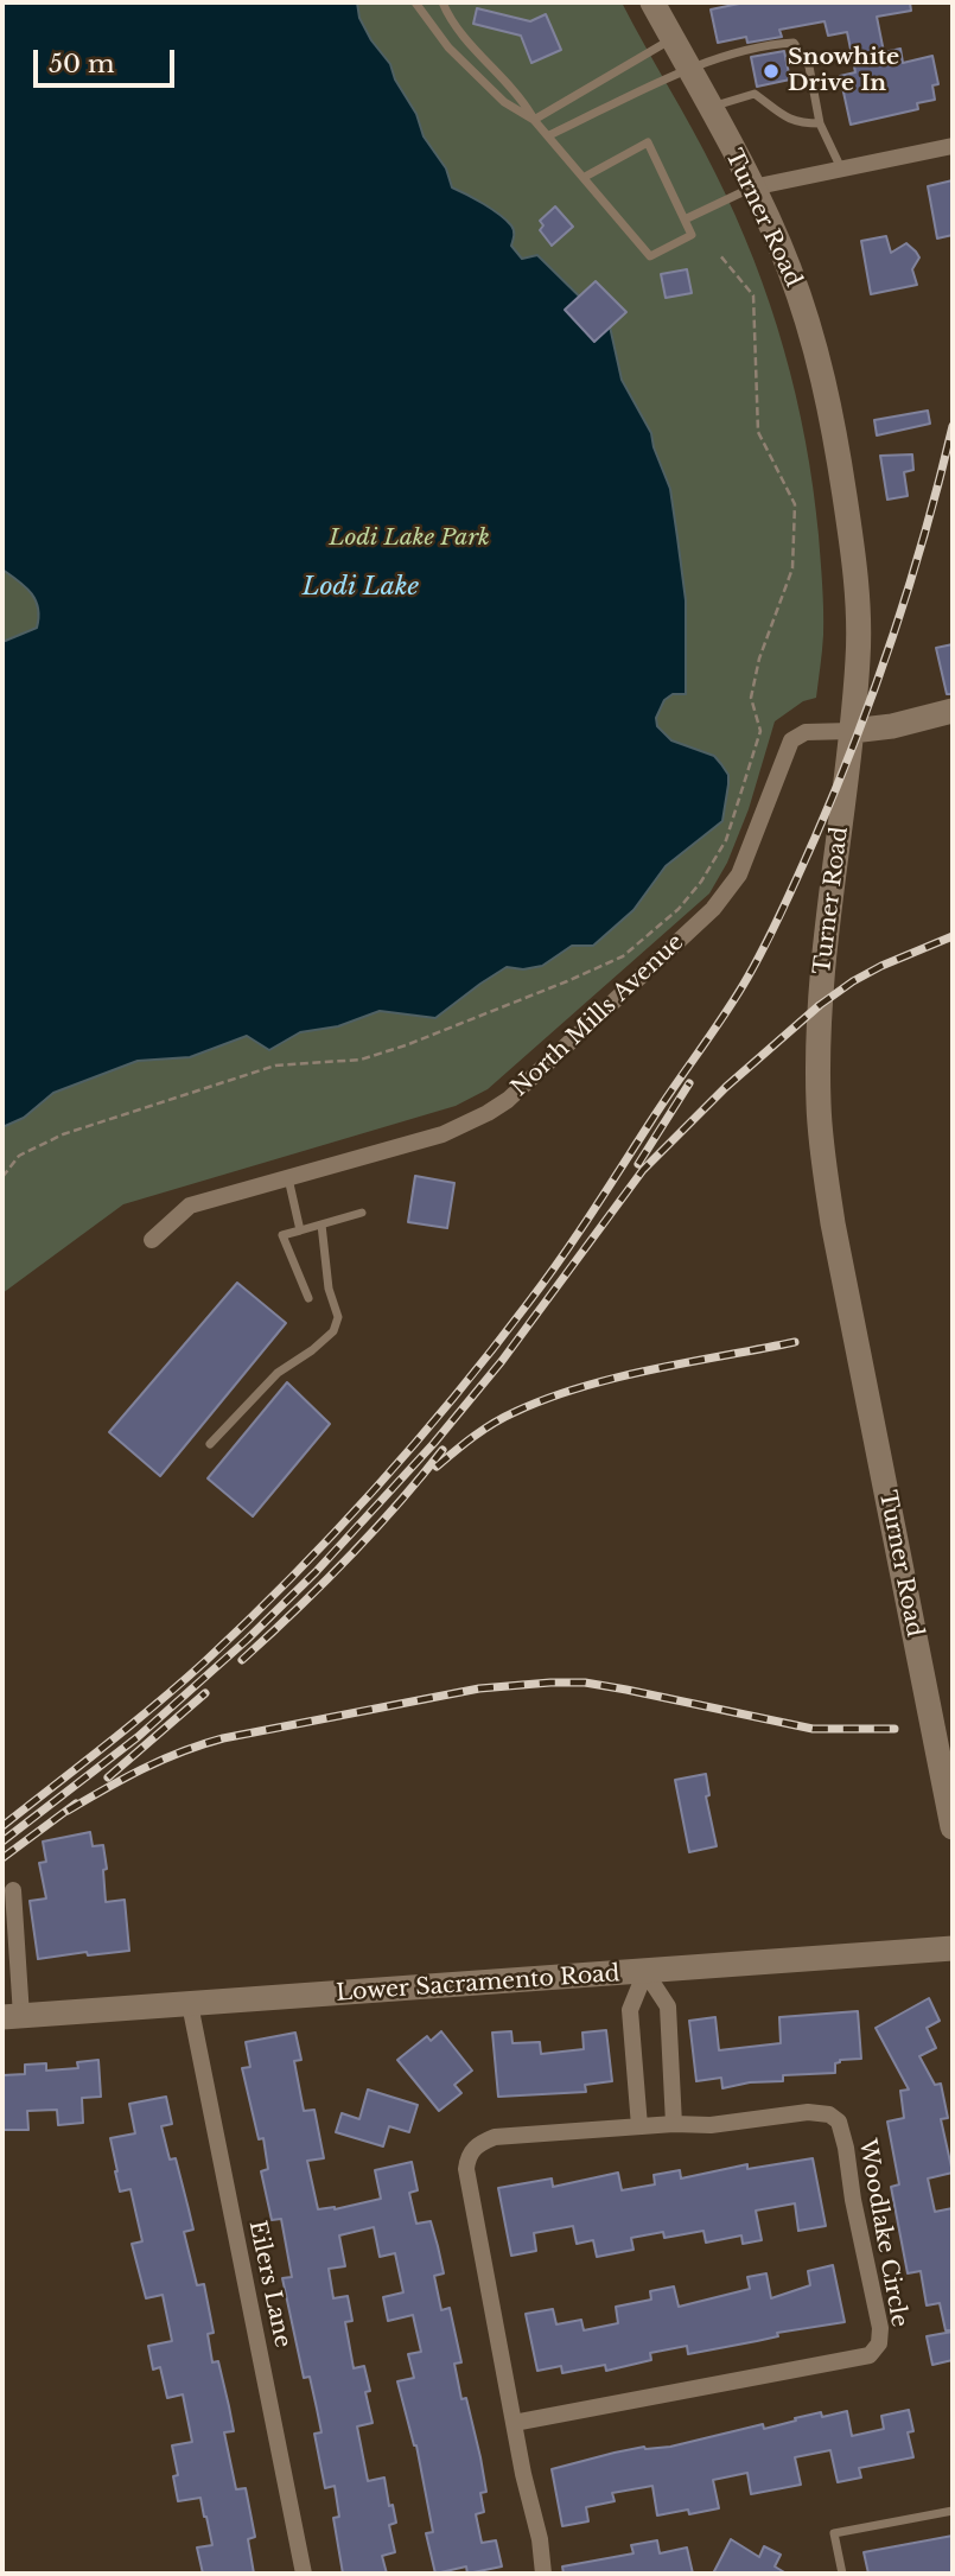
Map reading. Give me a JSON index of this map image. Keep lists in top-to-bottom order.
{
  "streets": {
    "main road": ["Turner Road", "North Mills Avenue", "Lower Sacramento Road"],
    "street": ["Woodlake Circle", "Eilers Lane"]
  },
  "crossings": [
    ["Turner Road", "North Mills Avenue"],
    ["Lower Sacramento Road", "Eilers Lane"]
  ],
  "water": ["Lodi Lake"],
  "parks": ["Lodi Lake Park"],
  "places": ["Snowhite Drive In"],
  "scale_bar": "50 m"
}
